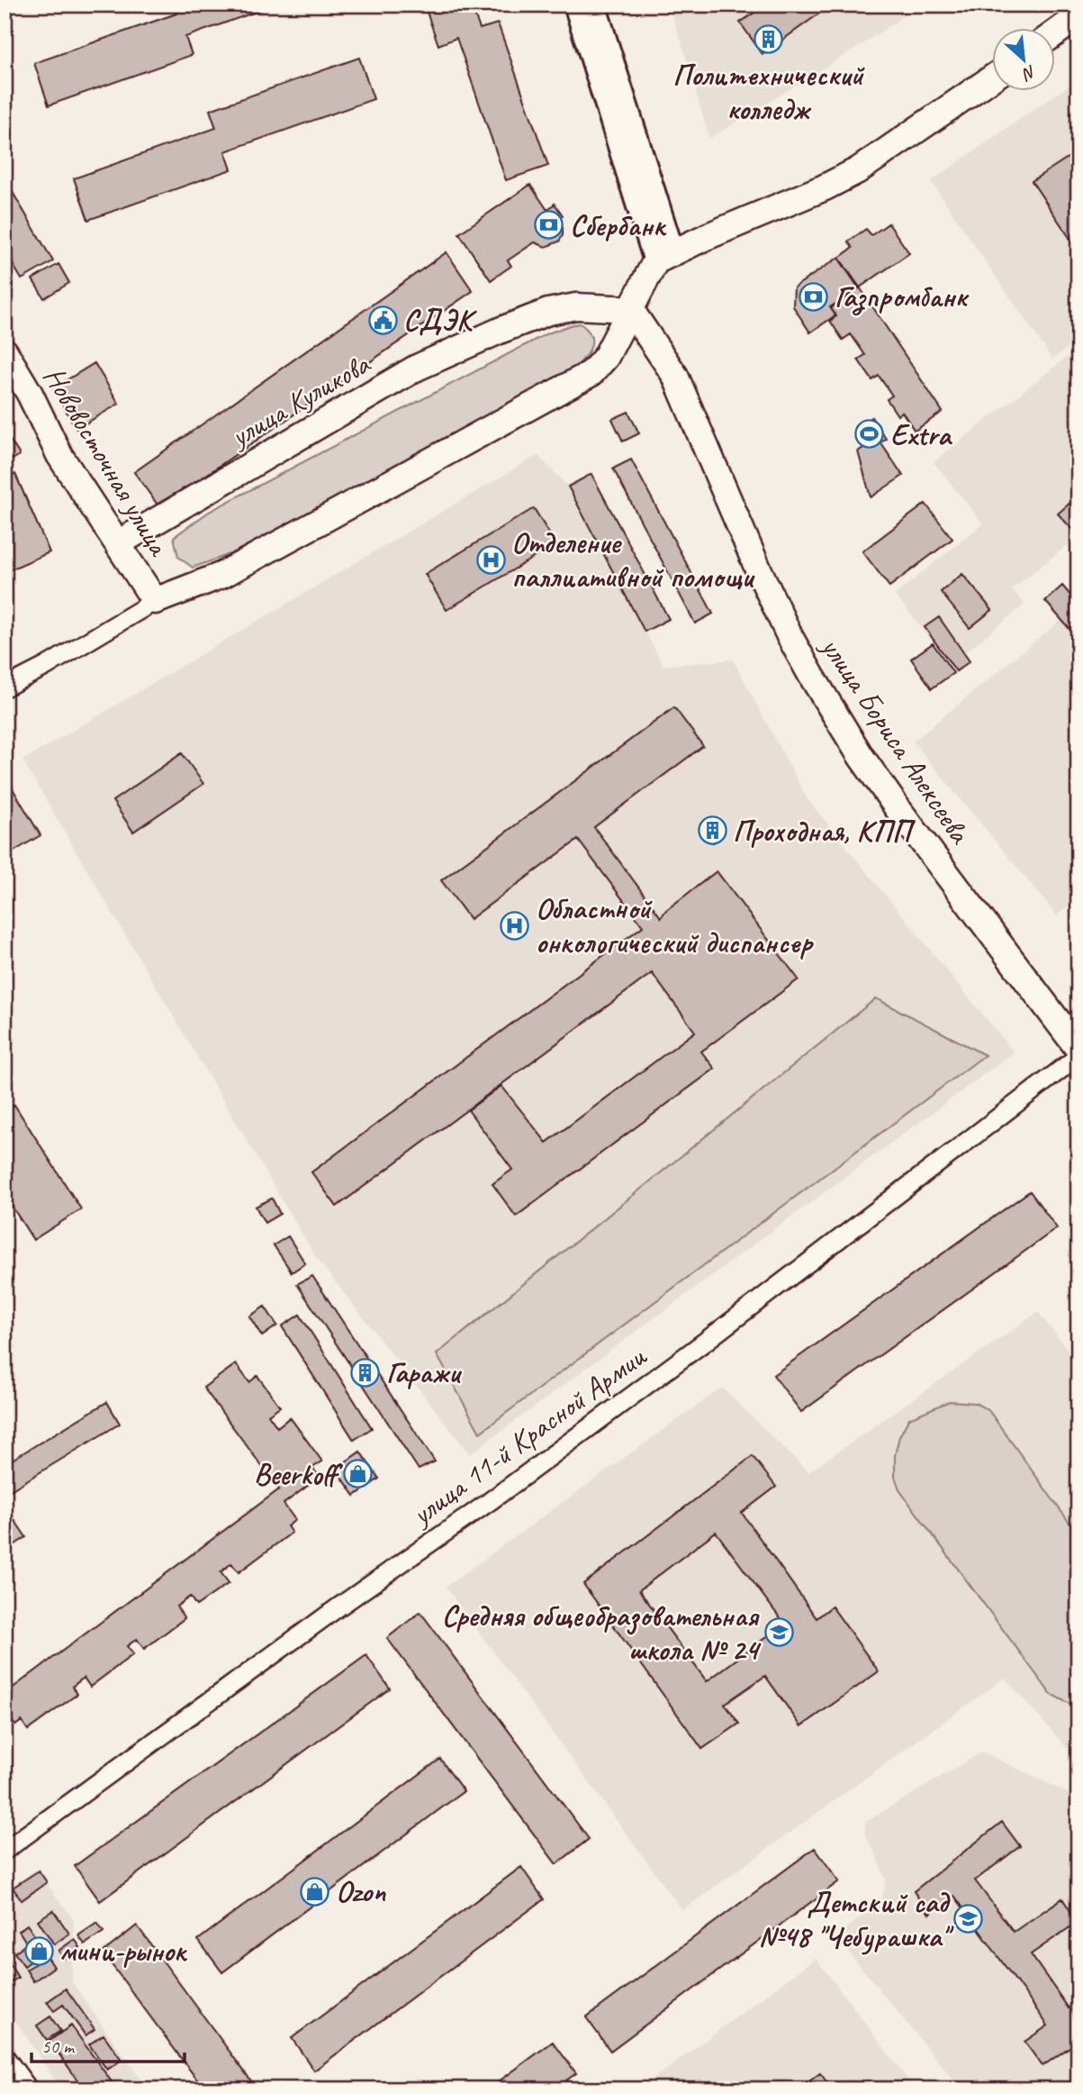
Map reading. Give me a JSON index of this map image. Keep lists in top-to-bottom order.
{
  "streets": {
    "main road": ["улица Куликова", "Нововосточная улица", "улица Бориса Алексеева"],
    "street": ["улица 11-й Красной Армии"]
  },
  "crossings": [
    ["улица Куликова", "Нововосточная улица"],
    ["улица Куликова", "улица Бориса Алексеева"]
  ],
  "places": {
    "building": ["Политехнический колледж", "Проходная, КПП", "Гаражи"],
    "bank": ["Сбербанк", "Газпромбанк"],
    "public building": ["СДЭК"],
    "sports": ["Extra"],
    "hospital": ["Отделение паллиативной помощи", "Областной онкологический диспансер"],
    "shop": ["Beerkoff", "Ozon", "мини-рынок"],
    "school or university": ["Средняя общеобразовательная школа № 24", "Детский сад №48 \"Чебурашка\""]
  },
  "scale_bar": "50 m",
  "north": "bottom right"
}
